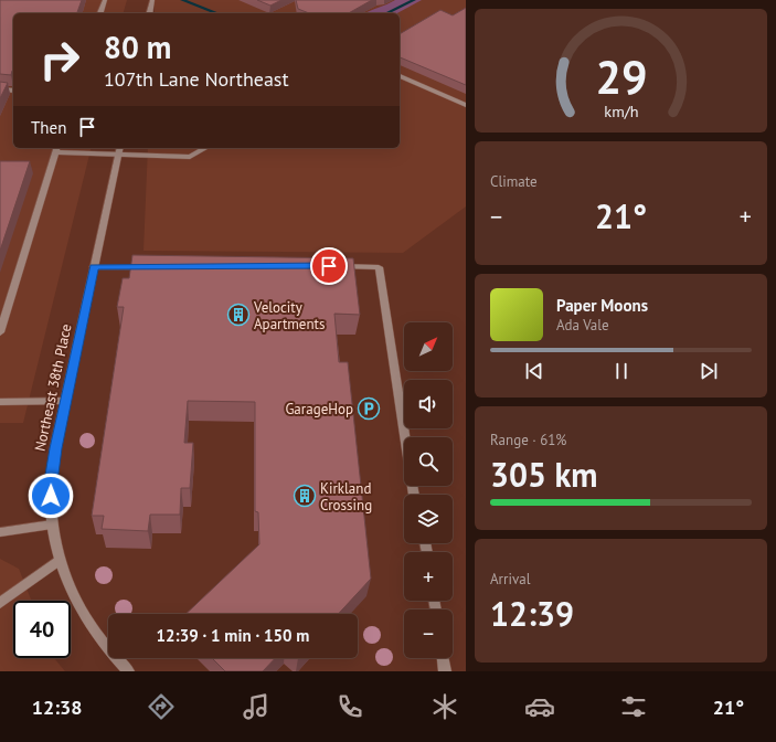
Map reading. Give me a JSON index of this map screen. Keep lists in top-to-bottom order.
{
  "streets": {
    "street": ["Northeast 38th Place"]
  },
  "places": {
    "building": ["Velocity Apartments", "Kirkland Crossing"],
    "parking": ["GarageHop"]
  },
  "north": "top right",
  "page": {
    "turn": ["80 m", "107th Lane Northeast"],
    "then": "Then",
    "tile": [
      "Climate",
      ["Range · 61%", "305 km"],
      ["Arrival", "12:39"]
    ],
    "heat": ["−", "21°", "+"],
    "song": ["Paper Moons", "Ada Vale"],
    "map_buttons": ["+", "−"],
    "limit": "40",
    "trip": "12:39 · 1 min · 150 m",
    "tabs": ["12:38", "21°"],
    "gauge": ["29", "km/h"]
  }
}
